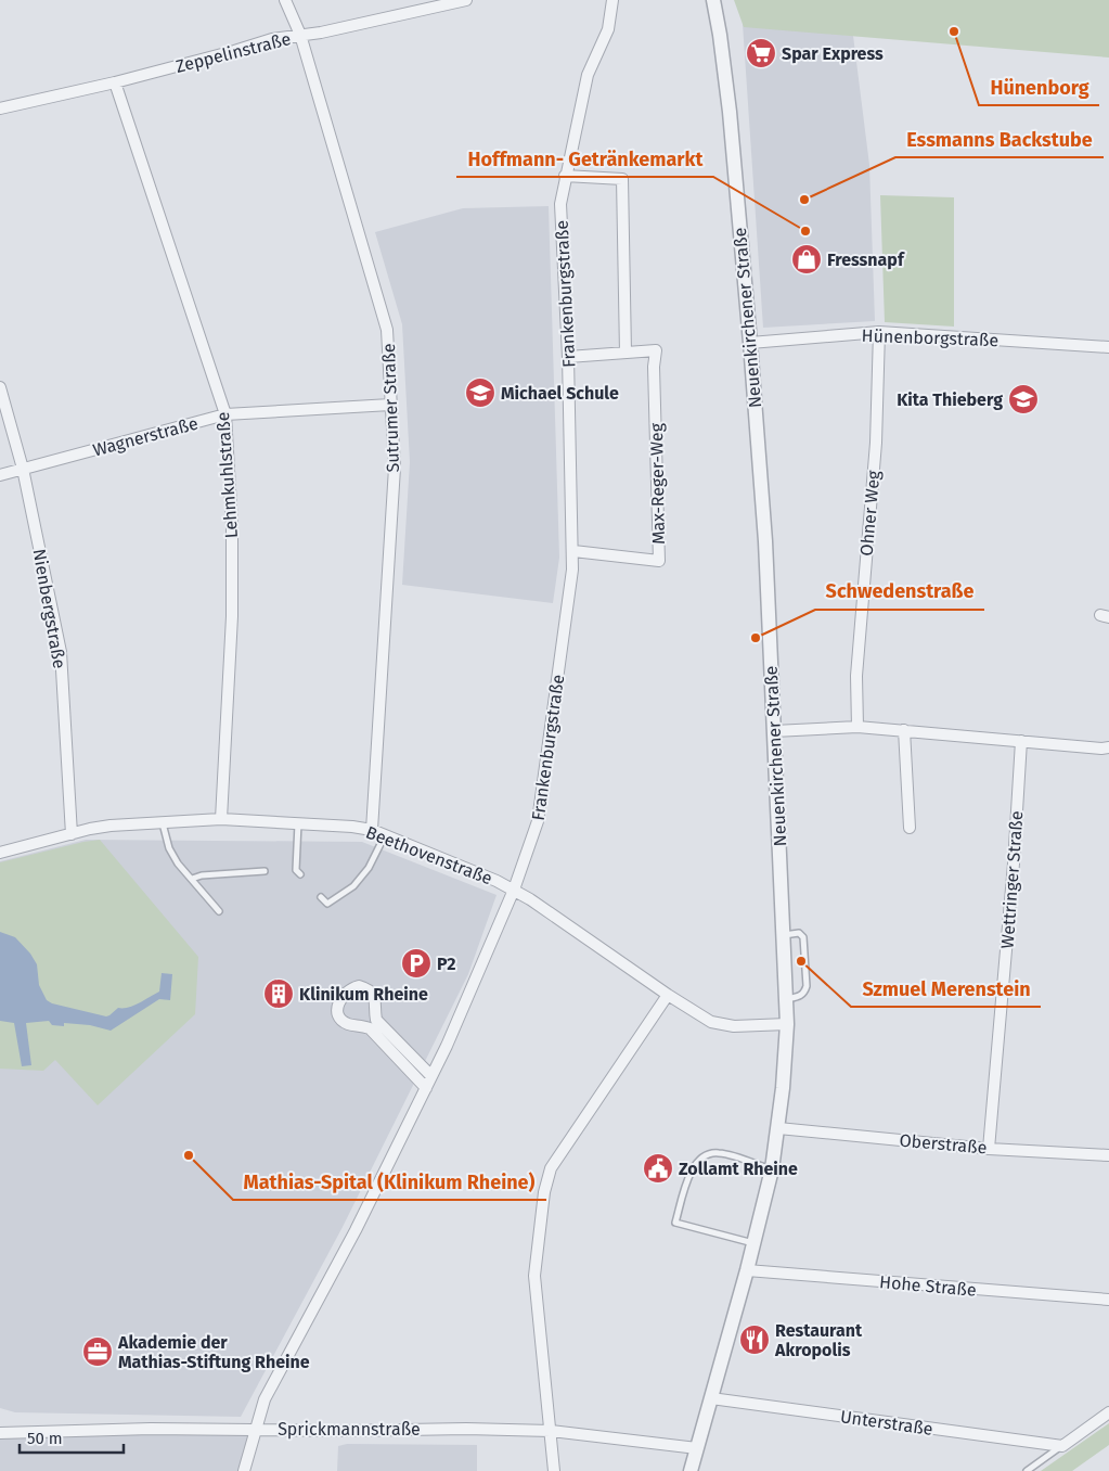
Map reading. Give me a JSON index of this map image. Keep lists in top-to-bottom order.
{
  "streets": {
    "street": [
      "Zeppelinstraße",
      "Frankenburgstraße",
      "Neuenkirchener Straße",
      "Hünenborgstraße",
      "Sutrumer Straße",
      "Wagnerstraße",
      "Lehmkuhlstraße",
      "Max-Reger-Weg",
      "Ohner Weg",
      "Nienbergstraße",
      "Beethovenstraße",
      "Wettringer Straße",
      "Oberstraße",
      "Hohe Straße",
      "Unterstraße",
      "Sprickmannstraße"
    ]
  },
  "crossings": [
    ["Zeppelinstraße", "Sutrumer Straße"],
    ["Zeppelinstraße", "Lehmkuhlstraße"],
    ["Frankenburgstraße", "Max-Reger-Weg"],
    ["Frankenburgstraße", "Beethovenstraße"],
    ["Frankenburgstraße", "Sprickmannstraße"],
    ["Neuenkirchener Straße", "Hünenborgstraße"],
    ["Neuenkirchener Straße", "Beethovenstraße"],
    ["Neuenkirchener Straße", "Oberstraße"],
    ["Neuenkirchener Straße", "Hohe Straße"],
    ["Neuenkirchener Straße", "Unterstraße"],
    ["Neuenkirchener Straße", "Sprickmannstraße"],
    ["Hünenborgstraße", "Ohner Weg"],
    ["Sutrumer Straße", "Wagnerstraße"],
    ["Sutrumer Straße", "Beethovenstraße"],
    ["Wagnerstraße", "Lehmkuhlstraße"],
    ["Wagnerstraße", "Nienbergstraße"],
    ["Lehmkuhlstraße", "Beethovenstraße"],
    ["Nienbergstraße", "Beethovenstraße"],
    ["Wettringer Straße", "Oberstraße"]
  ],
  "places": {
    "other": [
      "Hünenborg",
      "Essmanns Backstube",
      "Hoffmann- Getränkemarkt",
      "Schwedenstraße",
      "Szmuel Merenstein",
      "Mathias-Spital (Klinikum Rheine)"
    ],
    "supermarket": ["Spar Express"],
    "shop": ["Fressnapf"],
    "school or university": ["Michael Schule", "Kita Thieberg"],
    "parking": ["P2"],
    "building": ["Klinikum Rheine"],
    "public building": ["Zollamt Rheine"],
    "restaurant": ["Restaurant Akropolis"],
    "office": ["Akademie der Mathias-Stiftung Rheine"]
  },
  "scale_bar": "50 m"
}
